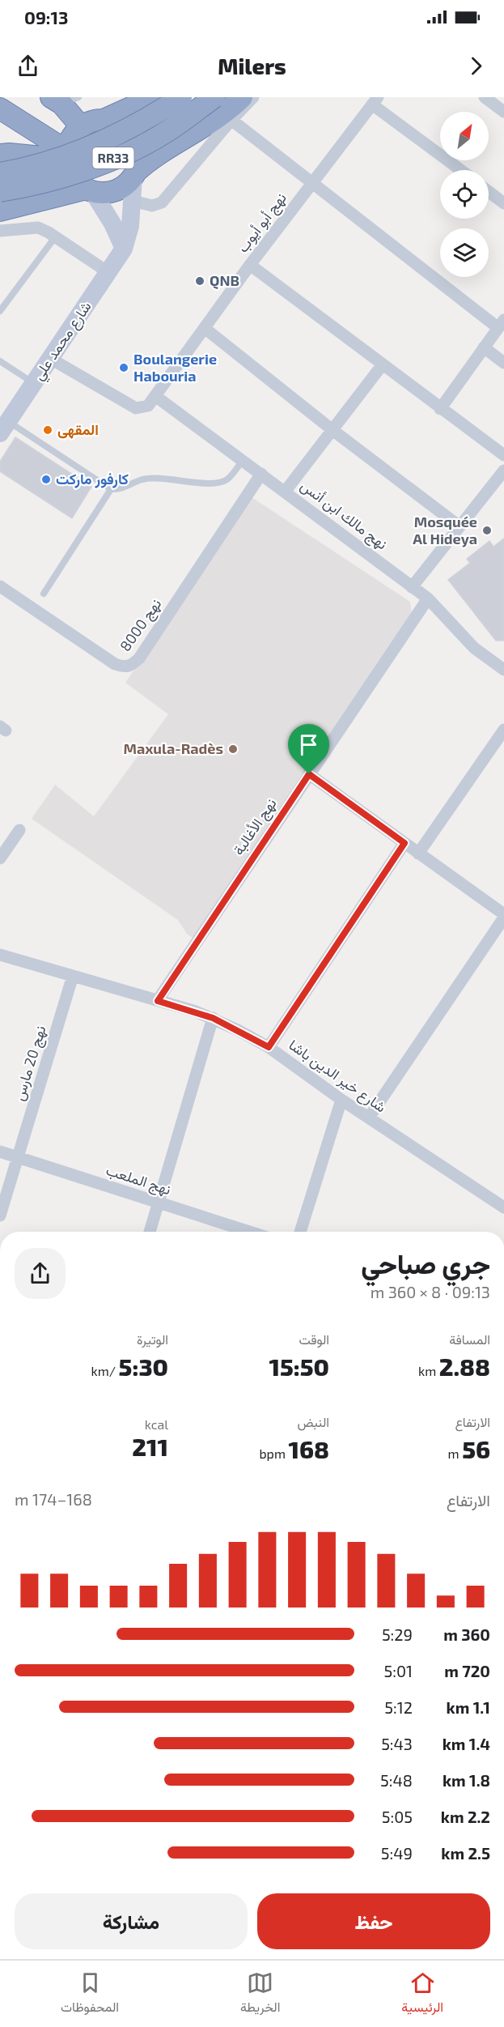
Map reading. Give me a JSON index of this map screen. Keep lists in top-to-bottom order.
{
  "streets": {
    "highway": ["RR33"],
    "main road": ["شارع محمد علي"],
    "street": [
      "نهج أبو أيوب",
      "نهج مالك ابن أنس",
      "نهج 8000",
      "نهج الأغالبة",
      "نهج 20 مارس",
      "شارع خير الدين باشا",
      "نهج الملعب"
    ]
  },
  "crossings": [
    ["نهج أبو أيوب", "شارع محمد علي"],
    ["نهج أبو أيوب", "نهج مالك ابن أنس"],
    ["نهج مالك ابن أنس", "نهج 8000"],
    ["نهج مالك ابن أنس", "نهج الأغالبة"],
    ["نهج الأغالبة", "شارع خير الدين باشا"],
    ["نهج 20 مارس", "شارع خير الدين باشا"],
    ["نهج 20 مارس", "نهج الملعب"]
  ],
  "places": [
    "QNB",
    "Boulangerie Habouria",
    "المقهى",
    "كارفور ماركت",
    "Mosquée Al Hideya",
    "Maxula-Radès"
  ],
  "north": "top right",
  "page": {
    "status": "09:13",
    "header": "Milers",
    "heading": ["جري صباحي", "09:13 · 8 × 360 m"],
    "stats": [
      ["المسافة", "2.88 km"],
      ["الوقت", "15:50"],
      ["الوتيرة", "5:30 /km"],
      ["الارتفاع", "56 m"],
      ["النبض", "168 bpm"],
      ["kcal", "211"]
    ],
    "chart": ["الارتفاع", "168–174 m"],
    "list": [
      {
        "name": "360 m",
        "note": "5:29"
      },
      {
        "name": "720 m",
        "note": "5:01"
      },
      {
        "name": "1.1 km",
        "note": "5:12"
      },
      {
        "name": "1.4 km",
        "note": "5:43"
      },
      {
        "name": "1.8 km",
        "note": "5:48"
      },
      {
        "name": "2.2 km",
        "note": "5:05"
      },
      {
        "name": "2.5 km",
        "note": "5:49"
      }
    ],
    "buttons": ["حفظ", "مشاركة"],
    "tabs": ["الرئيسية", "الخريطة", "المحفوظات"]
  }
}
